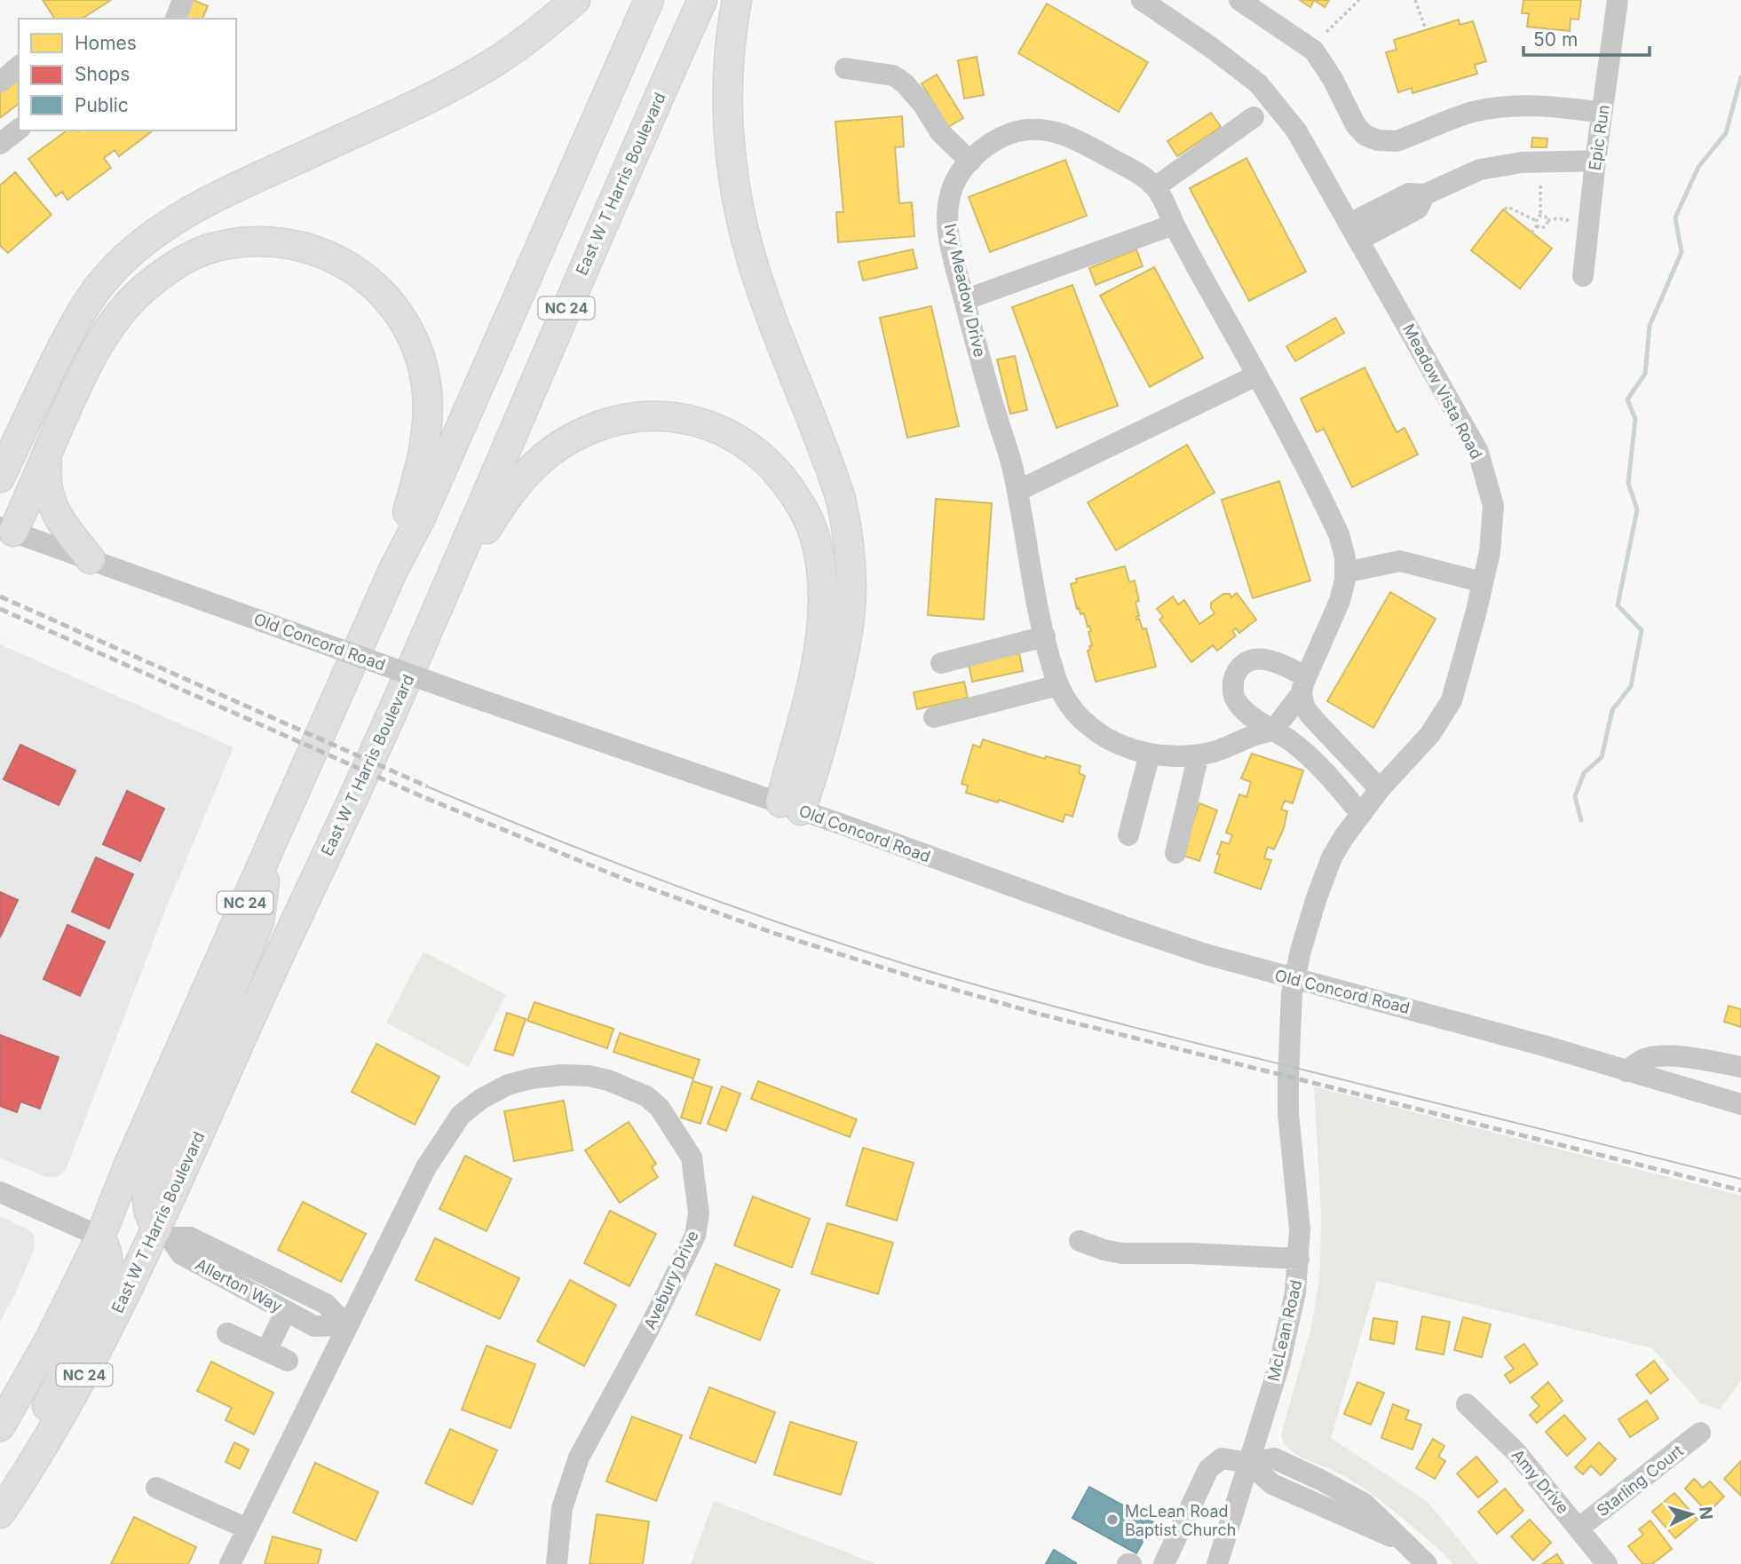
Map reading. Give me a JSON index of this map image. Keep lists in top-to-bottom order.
{
  "streets": {
    "main road": ["East W T Harris Boulevard", "NC 24"],
    "street": [
      "Epic Run",
      "Ivy Meadow Drive",
      "Meadow Vista Road",
      "Old Concord Road",
      "Avebury Drive",
      "Allerton Way",
      "McLean Road",
      "Starling Court",
      "Amy Drive"
    ]
  },
  "crossings": [
    ["East W T Harris Boulevard", "Allerton Way"],
    ["Meadow Vista Road", "Old Concord Road"],
    ["Meadow Vista Road", "McLean Road"],
    ["Old Concord Road", "McLean Road"],
    ["Avebury Drive", "Allerton Way"],
    ["Starling Court", "Amy Drive"]
  ],
  "places": ["McLean Road Baptist Church"],
  "legend": ["Homes", "Shops", "Public"],
  "scale_bar": "50 m",
  "north": "right"
}
